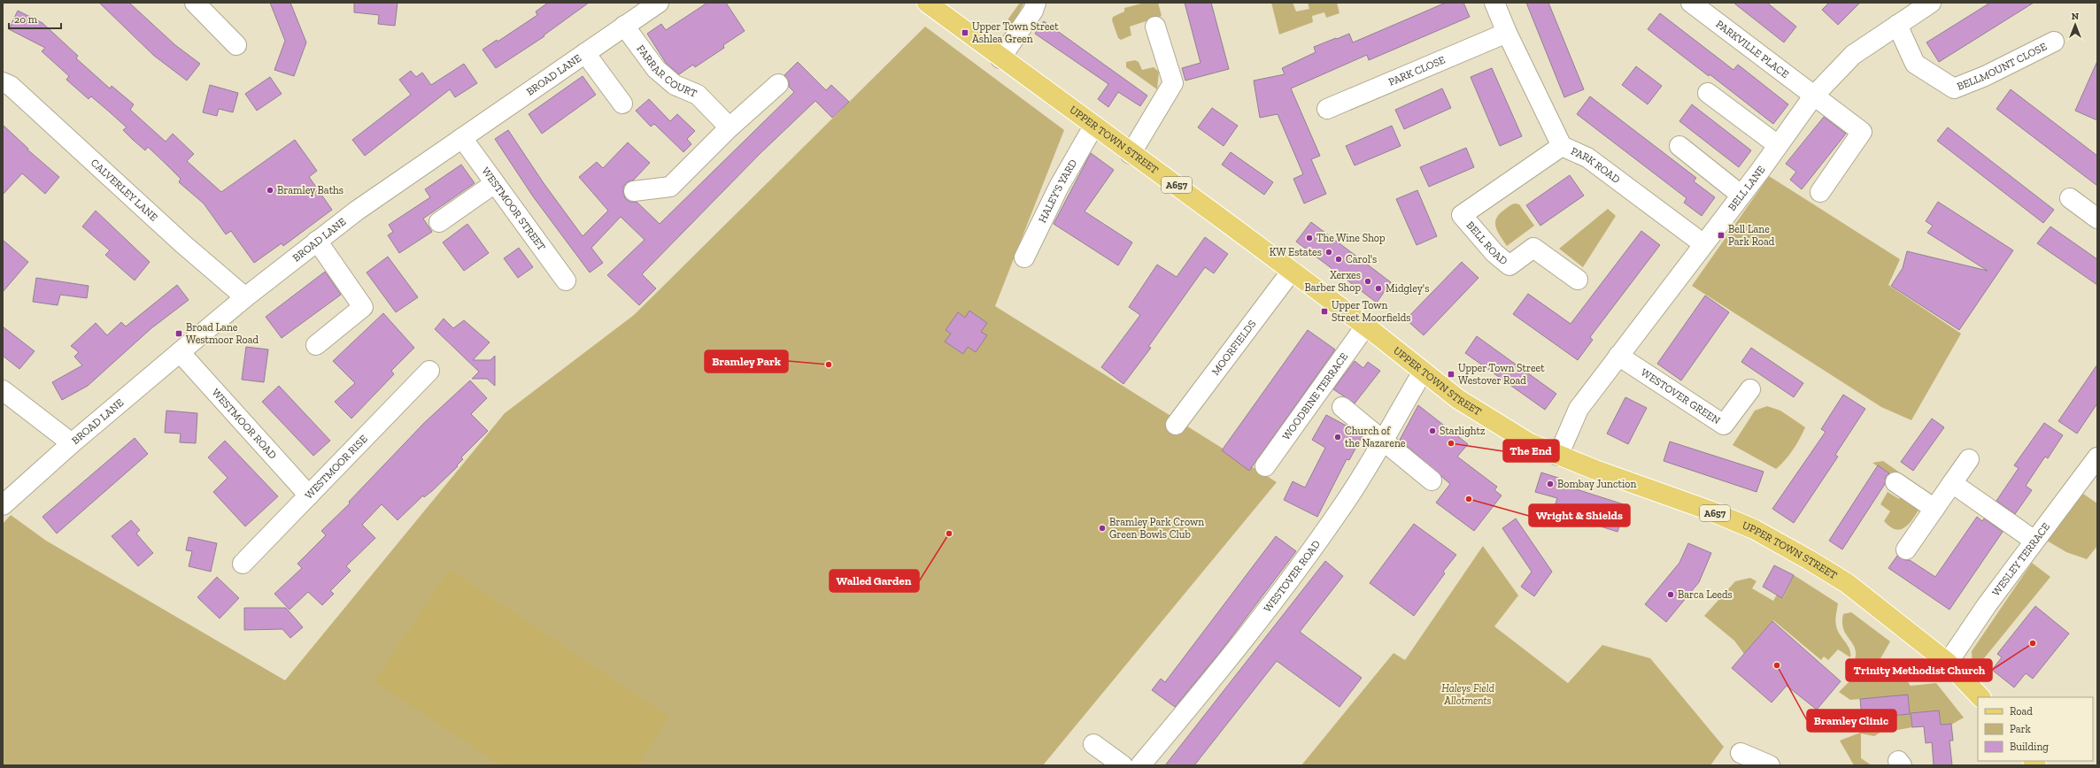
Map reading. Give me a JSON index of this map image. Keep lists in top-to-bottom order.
{
  "streets": {
    "main road": ["UPPER TOWN STREET", "A657"],
    "street": [
      "PARKVILLE PLACE",
      "BELLMOUNT CLOSE",
      "FARRAR COURT",
      "PARK CLOSE",
      "BROAD LANE",
      "PARK ROAD",
      "BELL LANE",
      "CALVERLEY LANE",
      "HALEY'S YARD",
      "WESTMOOR STREET",
      "BELL ROAD",
      "MOORFIELDS",
      "WESTOVER GREEN",
      "WOODBINE TERRACE",
      "WESTMOOR ROAD",
      "WESTMOOR RISE",
      "WESLEY TERRACE",
      "WESTOVER ROAD"
    ]
  },
  "crossings": [
    ["PARKVILLE PLACE", "BELL LANE"],
    ["BELLMOUNT CLOSE", "BELL LANE"],
    ["FARRAR COURT", "BROAD LANE"],
    ["PARK CLOSE", "PARK ROAD"],
    ["BROAD LANE", "CALVERLEY LANE"],
    ["BROAD LANE", "WESTMOOR STREET"],
    ["BROAD LANE", "WESTMOOR ROAD"],
    ["UPPER TOWN STREET", "BELL LANE"],
    ["UPPER TOWN STREET", "HALEY'S YARD"],
    ["UPPER TOWN STREET", "MOORFIELDS"],
    ["UPPER TOWN STREET", "WOODBINE TERRACE"],
    ["UPPER TOWN STREET", "WESLEY TERRACE"],
    ["UPPER TOWN STREET", "WESTOVER ROAD"],
    ["PARK ROAD", "BELL LANE"],
    ["PARK ROAD", "BELL ROAD"],
    ["BELL LANE", "WESTOVER GREEN"],
    ["WESTMOOR ROAD", "WESTMOOR RISE"]
  ],
  "parks": ["Haleys Field Allotments"],
  "places": {
    "transit": [
      "Upper Town Street Ashlea Green",
      "Bell Lane Park Road",
      "Upper Town Street Moorfields",
      "Broad Lane Westmoor Road",
      "Upper Town Street Westover Road"
    ],
    "other": [
      "Bramley Baths",
      "The Wine Shop",
      "KW Estates",
      "Carol's",
      "Xerxes Barber Shop",
      "Midgley's",
      "Bramley Park",
      "Starlightz",
      "Church of the Nazarene",
      "The End",
      "Bombay Junction",
      "Wright & Shields",
      "Bramley Park Crown Green Bowls Club",
      "Walled Garden",
      "Barca Leeds",
      "Trinity Methodist Church",
      "Bramley Clinic"
    ]
  },
  "legend": ["Road", "Park", "Building"],
  "scale_bar": "20 m",
  "north": "top"
}
